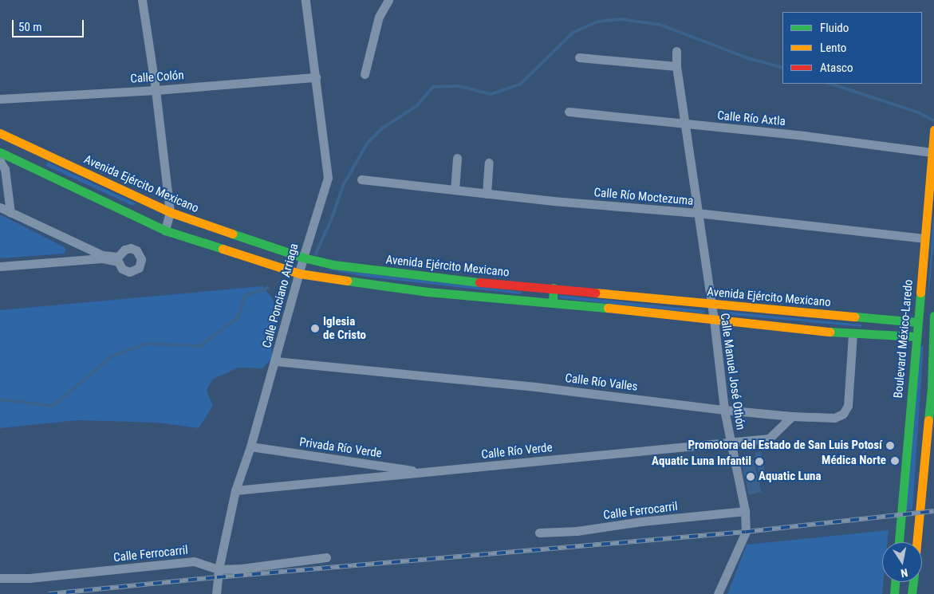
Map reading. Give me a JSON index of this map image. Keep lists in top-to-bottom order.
{
  "streets": {
    "main road": ["Avenida Ejército Mexicano", "Boulevard México-Laredo"],
    "street": [
      "Calle Colón",
      "Calle Río Axtla",
      "Calle Río Moctezuma",
      "Calle Ponciano Arriaga",
      "Calle Manuel José Othón",
      "Calle Río Valles",
      "Privada Río Verde",
      "Calle Río Verde",
      "Calle Ferrocarril"
    ]
  },
  "crossings": [
    ["Calle Colón", "Calle Ponciano Arriaga"],
    ["Calle Río Axtla", "Boulevard México-Laredo"],
    ["Calle Río Axtla", "Calle Manuel José Othón"],
    ["Avenida Ejército Mexicano", "Calle Ponciano Arriaga"],
    ["Avenida Ejército Mexicano", "Boulevard México-Laredo"],
    ["Avenida Ejército Mexicano", "Calle Manuel José Othón"],
    ["Calle Río Moctezuma", "Boulevard México-Laredo"],
    ["Calle Río Moctezuma", "Calle Manuel José Othón"],
    ["Calle Ponciano Arriaga", "Calle Río Valles"],
    ["Calle Ponciano Arriaga", "Privada Río Verde"],
    ["Calle Ponciano Arriaga", "Calle Río Verde"],
    ["Calle Ponciano Arriaga", "Calle Ferrocarril"],
    ["Calle Manuel José Othón", "Calle Río Valles"],
    ["Calle Manuel José Othón", "Calle Río Verde"],
    ["Calle Manuel José Othón", "Calle Ferrocarril"],
    ["Calle Río Valles", "Calle Río Verde"],
    ["Privada Río Verde", "Calle Río Verde"]
  ],
  "places": [
    "Iglesia de Cristo",
    "Promotora del Estado de San Luis Potosí",
    "Médica Norte",
    "Aquatic Luna Infantil",
    "Aquatic Luna"
  ],
  "legend": ["Fluido", "Lento", "Atasco"],
  "scale_bar": "50 m",
  "north": "bottom"
}
